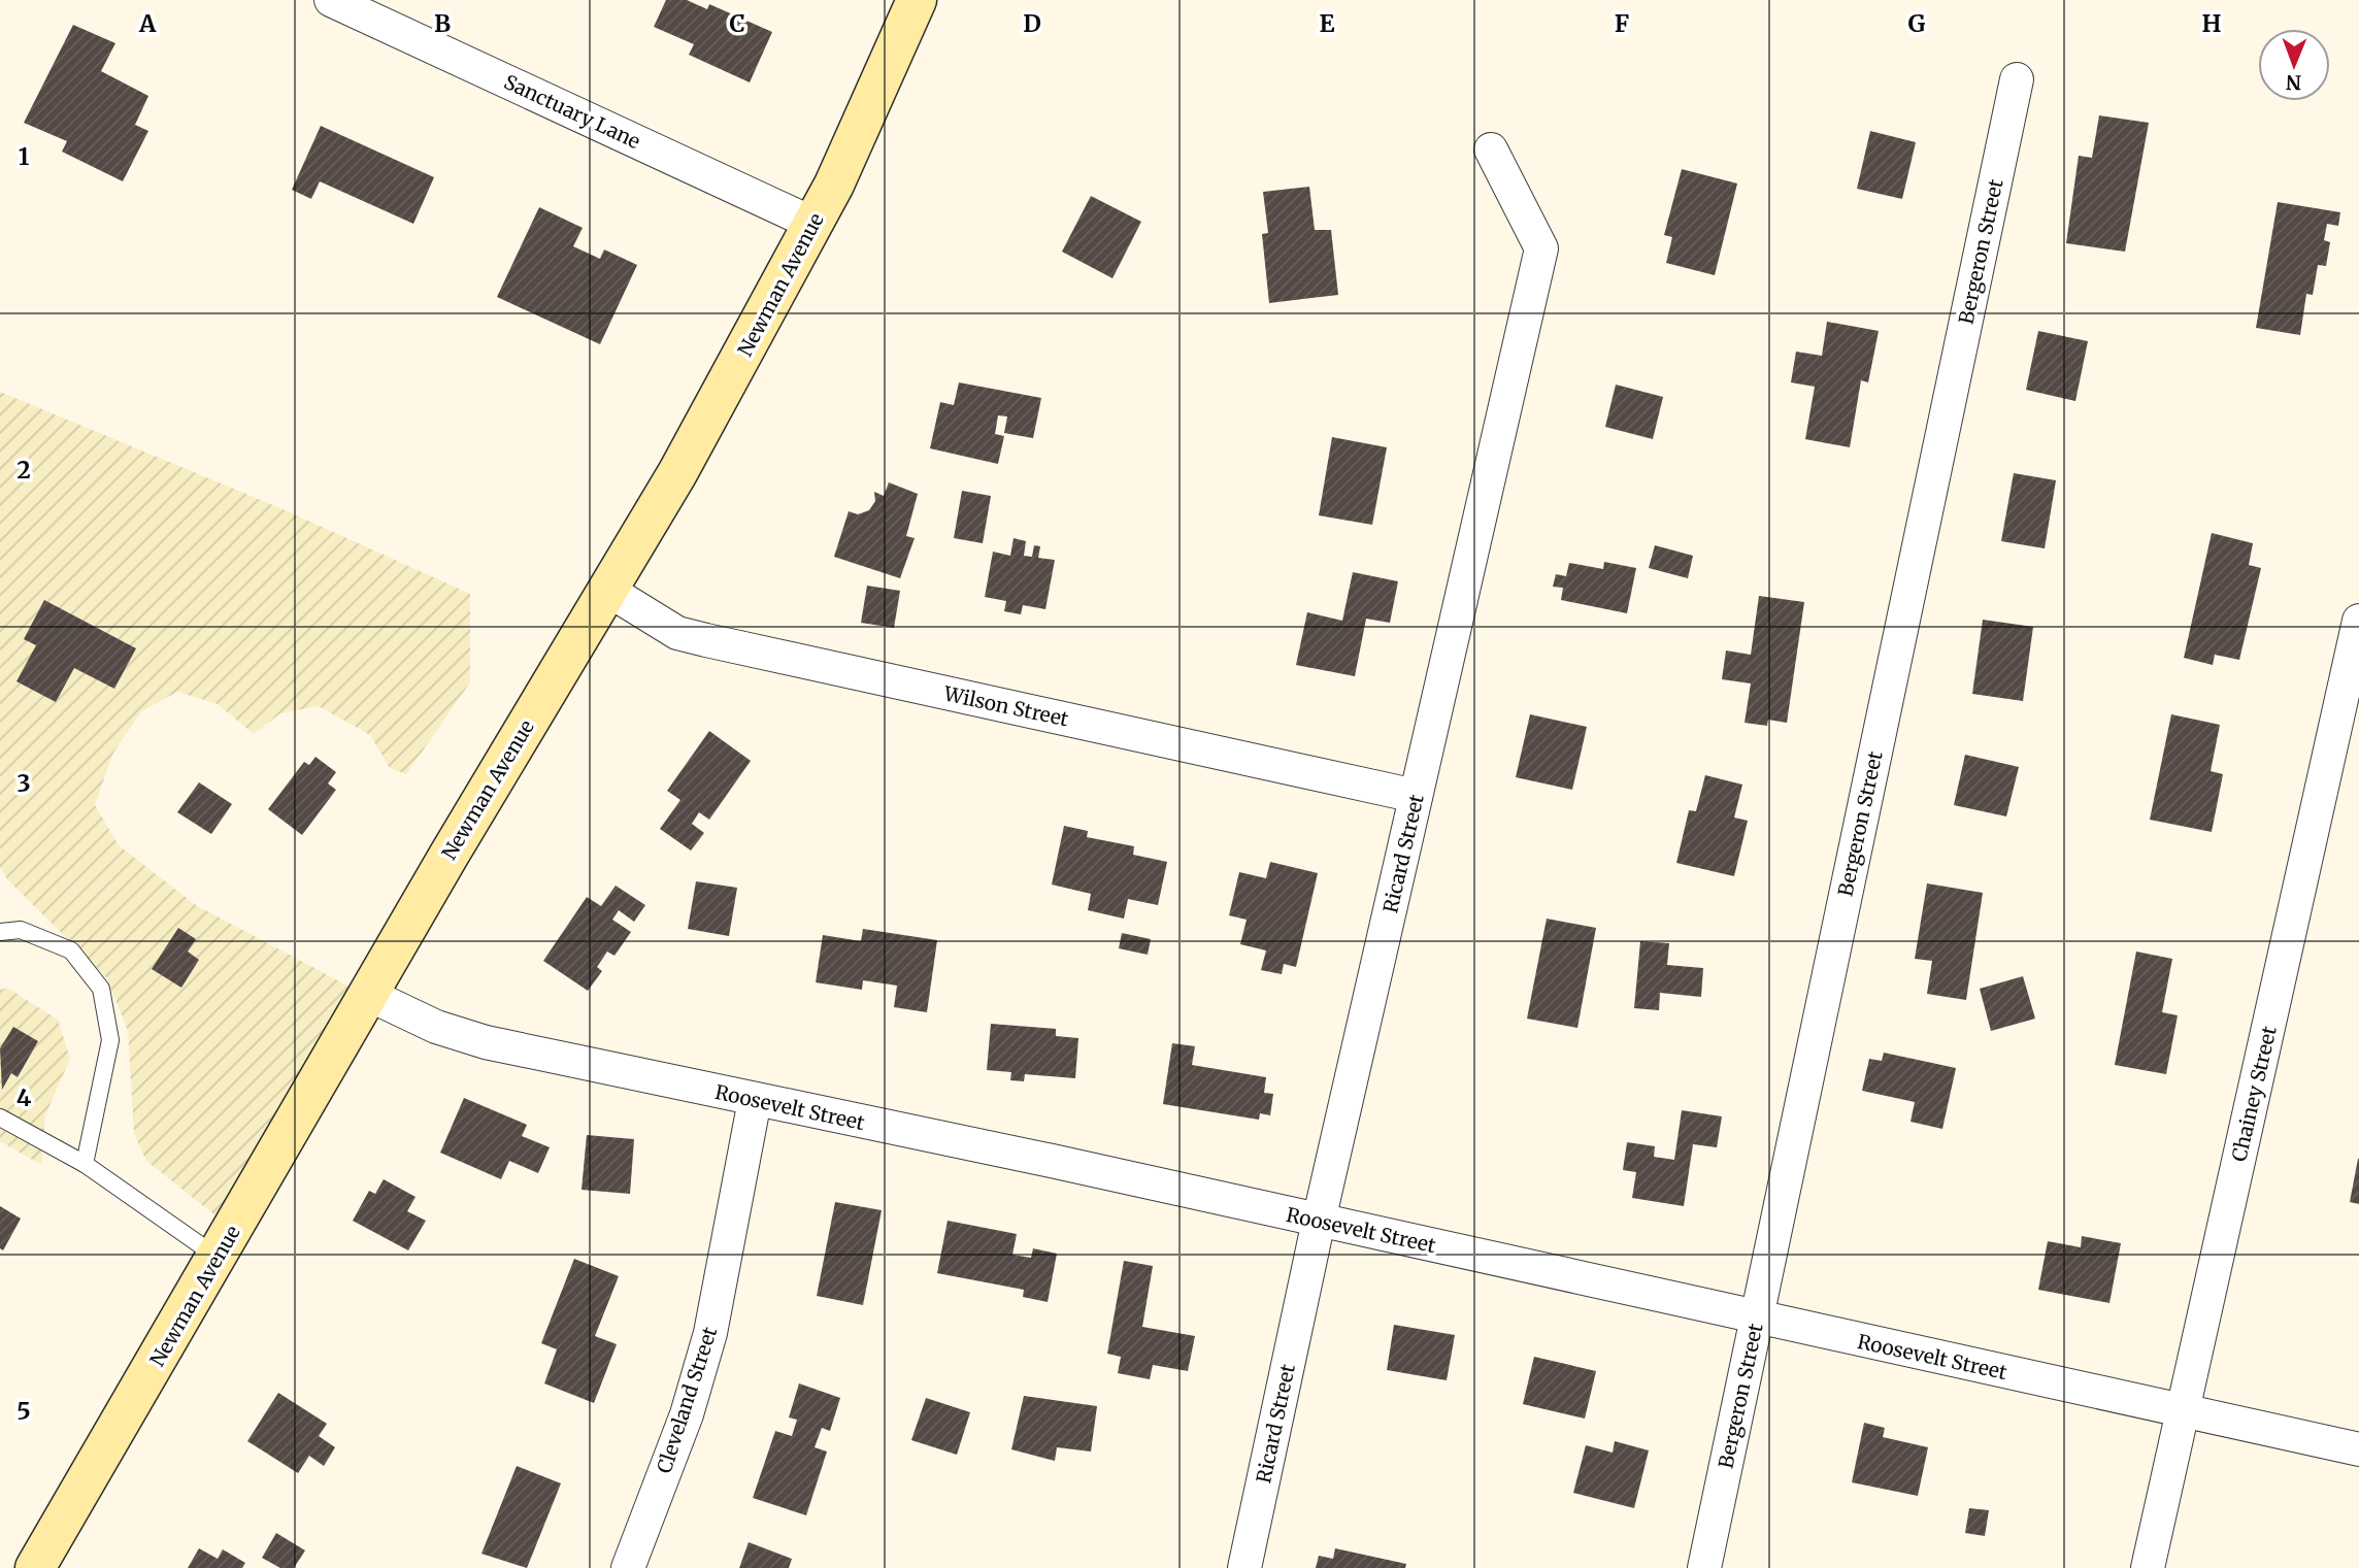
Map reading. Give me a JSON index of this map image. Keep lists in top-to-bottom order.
{
  "streets": {
    "main road": ["Newman Avenue"],
    "street": [
      "Sanctuary Lane",
      "Bergeron Street",
      "Wilson Street",
      "Ricard Street",
      "Chainey Street",
      "Roosevelt Street",
      "Cleveland Street"
    ]
  },
  "crossings": [
    ["Sanctuary Lane", "Newman Avenue"],
    ["Bergeron Street", "Roosevelt Street"],
    ["Newman Avenue", "Wilson Street"],
    ["Newman Avenue", "Roosevelt Street"],
    ["Wilson Street", "Ricard Street"],
    ["Ricard Street", "Roosevelt Street"],
    ["Chainey Street", "Roosevelt Street"],
    ["Roosevelt Street", "Cleveland Street"]
  ],
  "north": "bottom",
  "grid": {
    "columns": [
      "A",
      "B",
      "C",
      "D",
      "E",
      "F",
      "G",
      "H"
    ],
    "rows": [
      "1",
      "2",
      "3",
      "4",
      "5"
    ]
  }
}
